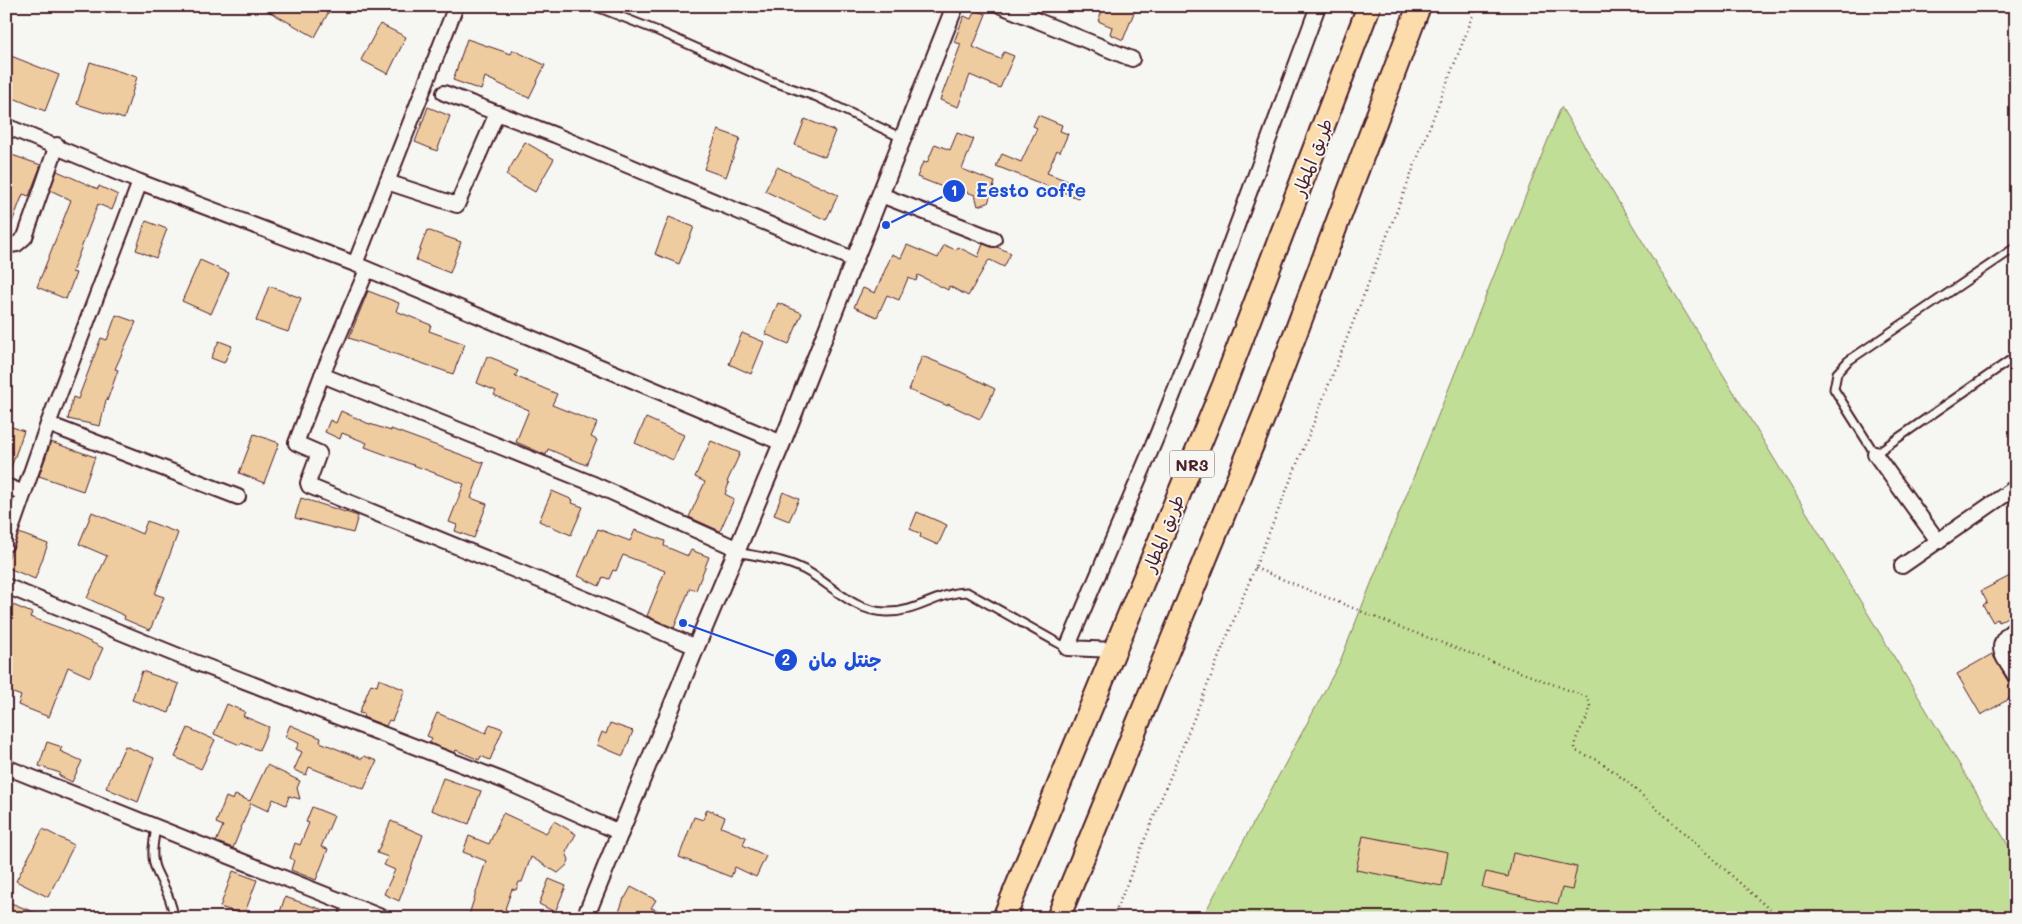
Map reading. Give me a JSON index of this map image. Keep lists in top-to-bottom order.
{
  "streets": {
    "highway": ["طريق المطار", "NR3"]
  },
  "places": ["Eesto coffe", "جنتل مان"]
}
